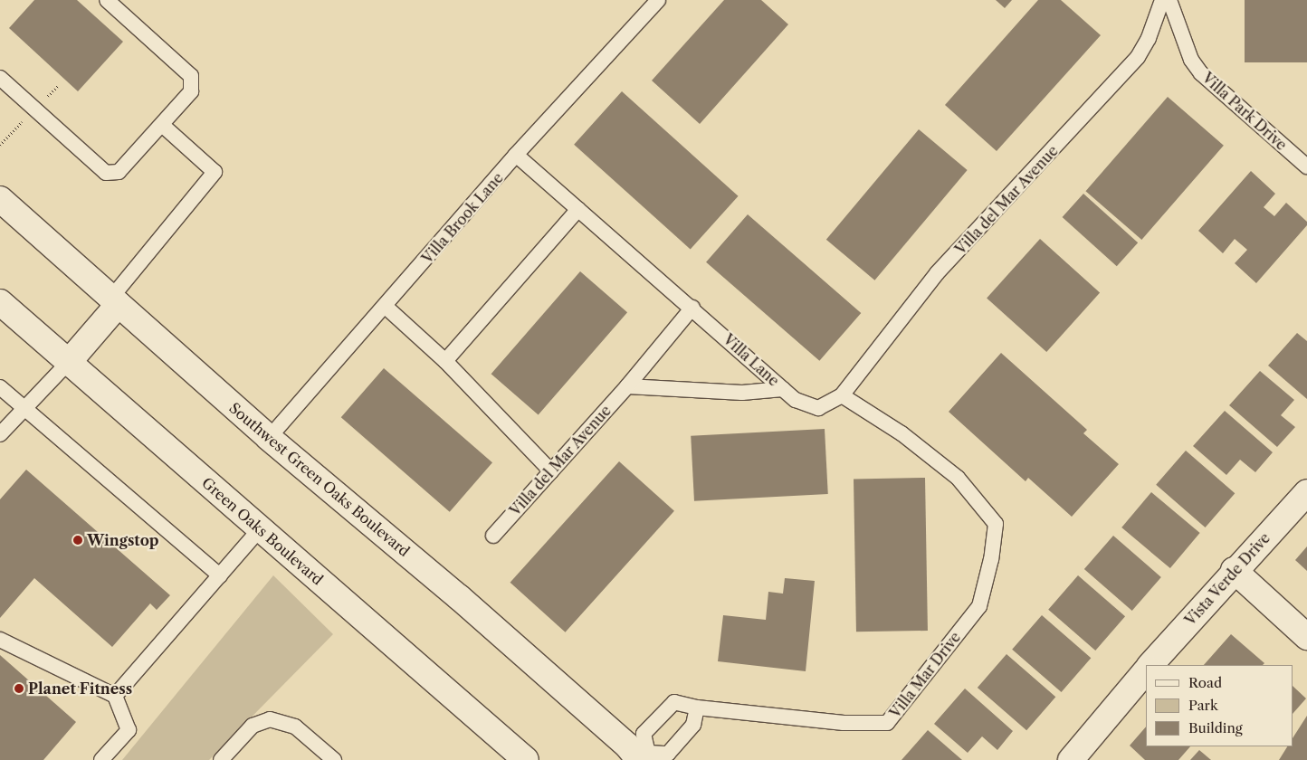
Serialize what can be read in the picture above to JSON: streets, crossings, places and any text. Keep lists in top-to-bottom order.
{
  "streets": {
    "main road": ["Southwest Green Oaks Boulevard", "Green Oaks Boulevard", "Vista Verde Drive"],
    "lane": [
      "Villa Park Drive",
      "Villa del Mar Avenue",
      "Villa Brook Lane",
      "Villa Lane",
      "Villa Mar Drive"
    ]
  },
  "crossings": [
    ["Villa del Mar Avenue", "Villa Lane"],
    ["Villa del Mar Avenue", "Villa Mar Drive"],
    ["Villa Brook Lane", "Villa Lane"],
    ["Villa Brook Lane", "Southwest Green Oaks Boulevard"],
    ["Villa Lane", "Villa Mar Drive"],
    ["Southwest Green Oaks Boulevard", "Villa Mar Drive"]
  ],
  "places": ["Wingstop", "Planet Fitness"],
  "legend": ["Road", "Park", "Building"]
}
